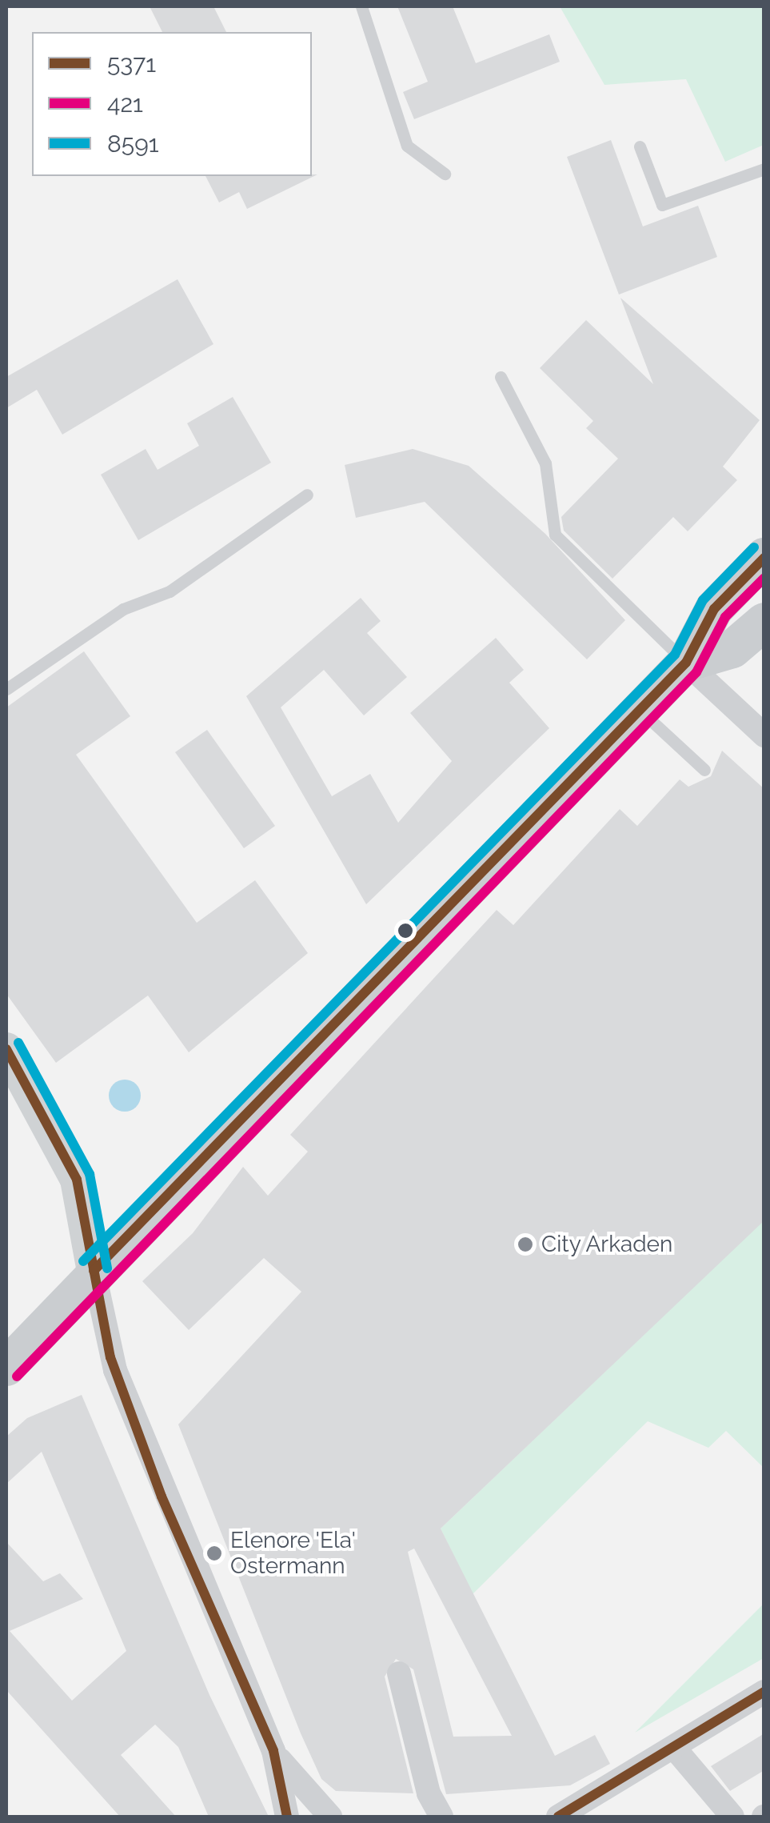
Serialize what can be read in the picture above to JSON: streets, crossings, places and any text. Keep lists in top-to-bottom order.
{
  "places": ["City Arkaden", "Elenore 'Ela' Ostermann"],
  "lines": ["transit line 8591", "transit line 5371", "transit line 421"],
  "legend": ["5371", "421", "8591"]
}
